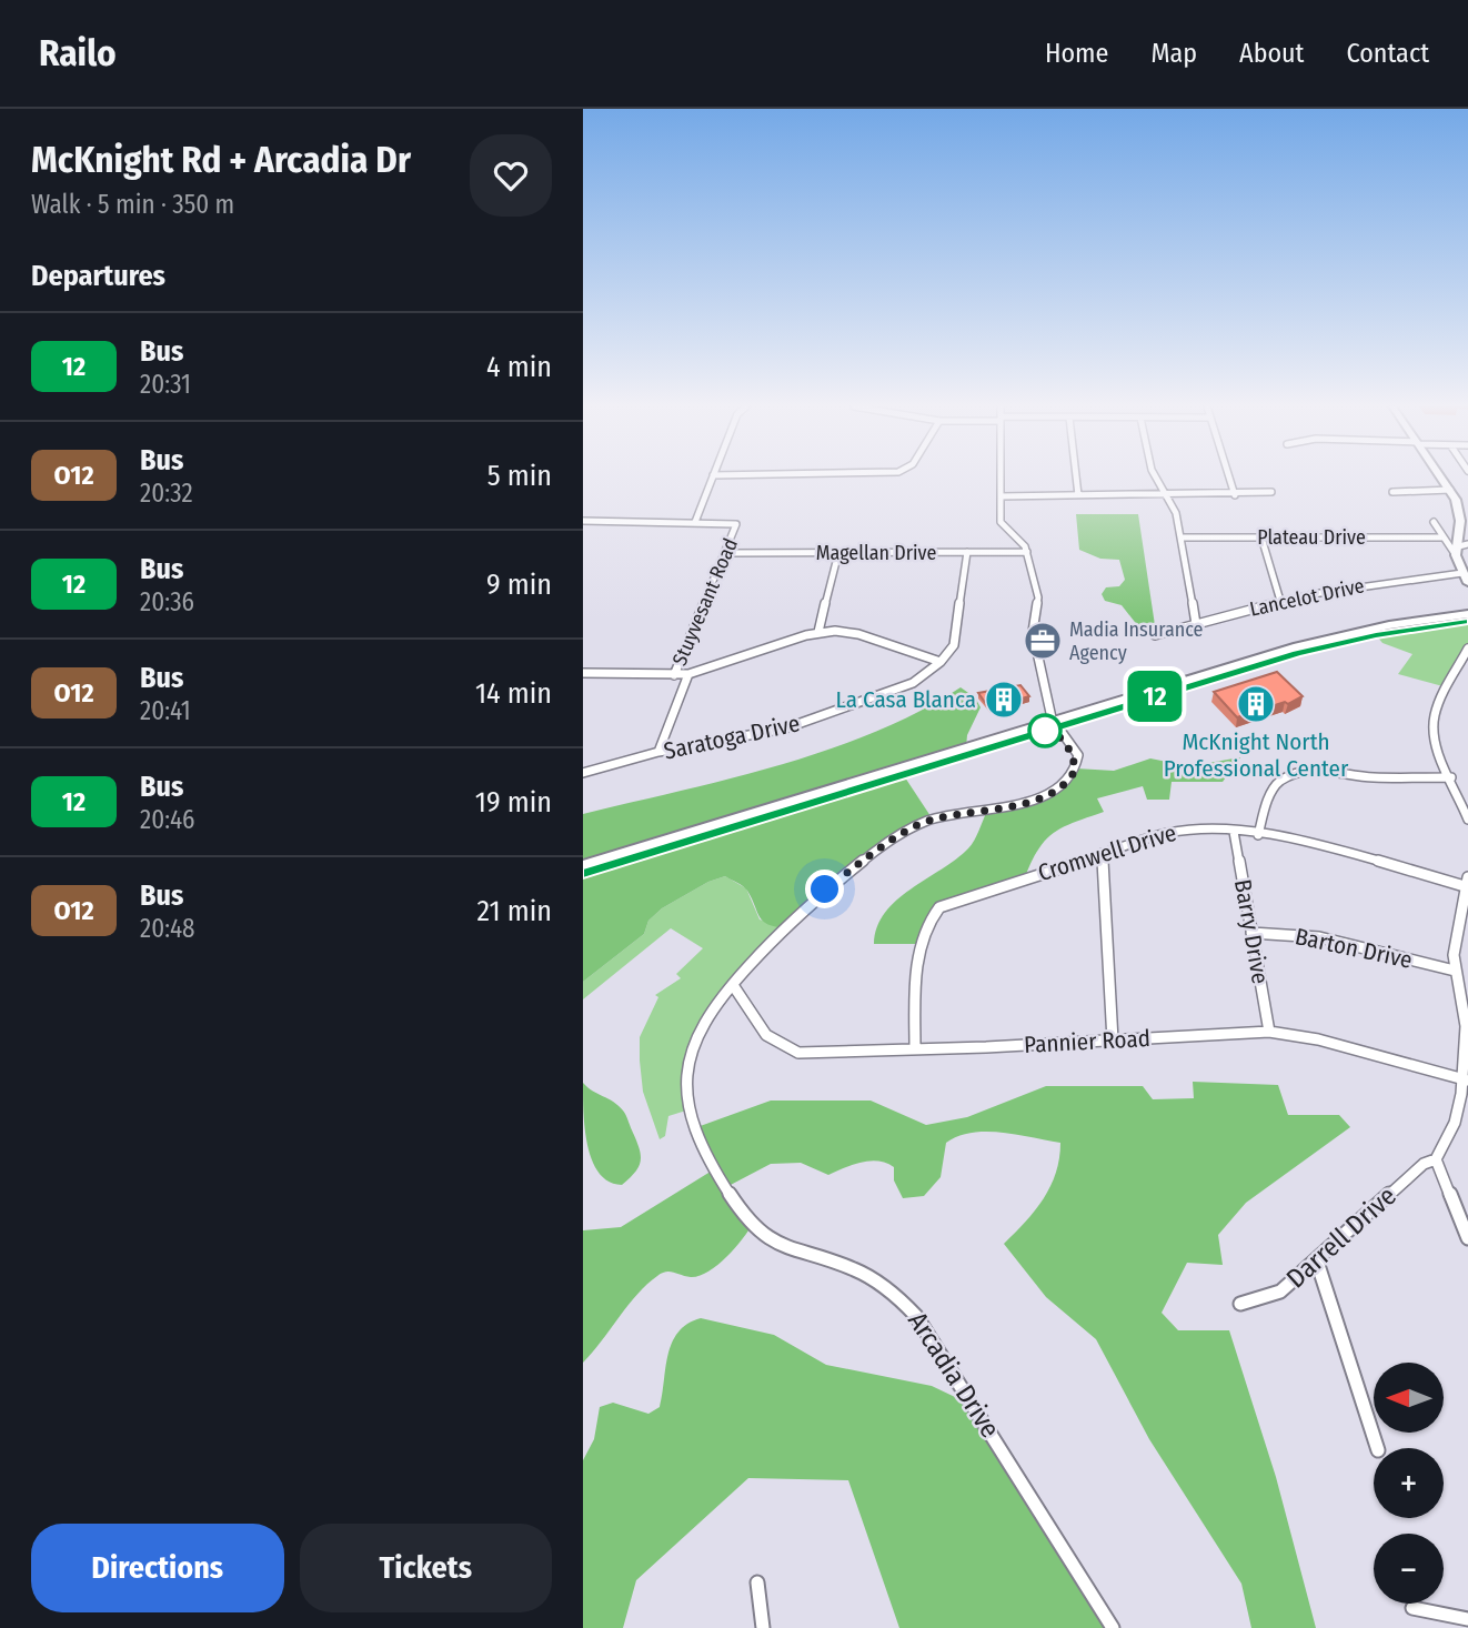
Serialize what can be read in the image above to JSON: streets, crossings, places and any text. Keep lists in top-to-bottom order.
{
  "streets": {
    "street": [
      "Plateau Drive",
      "Magellan Drive",
      "Lancelot Drive",
      "Stuyvesant Road",
      "Saratoga Drive",
      "Cromwell Drive",
      "Barry Drive",
      "Barton Drive",
      "Pannier Road",
      "Darrell Drive",
      "Arcadia Drive"
    ]
  },
  "crossings": [
    ["Magellan Drive", "Stuyvesant Road"],
    ["Magellan Drive", "Arcadia Drive"],
    ["Stuyvesant Road", "Saratoga Drive"],
    ["Cromwell Drive", "Barry Drive"],
    ["Cromwell Drive", "Pannier Road"],
    ["Barry Drive", "Barton Drive"],
    ["Barry Drive", "Pannier Road"],
    ["Pannier Road", "Arcadia Drive"]
  ],
  "places": {
    "office": ["Madia Insurance Agency"],
    "building": ["La Casa Blanca", "McKnight North Professional Center"]
  },
  "lines": ["bus line 12"],
  "north": "left",
  "page": {
    "header": "Railo",
    "nav": [
      "Home",
      "Map",
      "About",
      "Contact"
    ],
    "heading": [
      ["McKnight Rd + Arcadia Dr", "Walk · 5 min · 350 m"],
      "Departures"
    ],
    "on_map": "12",
    "list": [
      {
        "mark": "12",
        "name": "Bus",
        "note": "20:31",
        "value": "4 min"
      },
      {
        "mark": "O12",
        "name": "Bus",
        "note": "20:32",
        "value": "5 min"
      },
      {
        "mark": "12",
        "name": "Bus",
        "note": "20:36",
        "value": "9 min"
      },
      {
        "mark": "O12",
        "name": "Bus",
        "note": "20:41",
        "value": "14 min"
      },
      {
        "mark": "12",
        "name": "Bus",
        "note": "20:46",
        "value": "19 min"
      },
      {
        "mark": "O12",
        "name": "Bus",
        "note": "20:48",
        "value": "21 min"
      }
    ],
    "map_buttons": ["+", "−"],
    "buttons": ["Directions", "Tickets"]
  }
}
